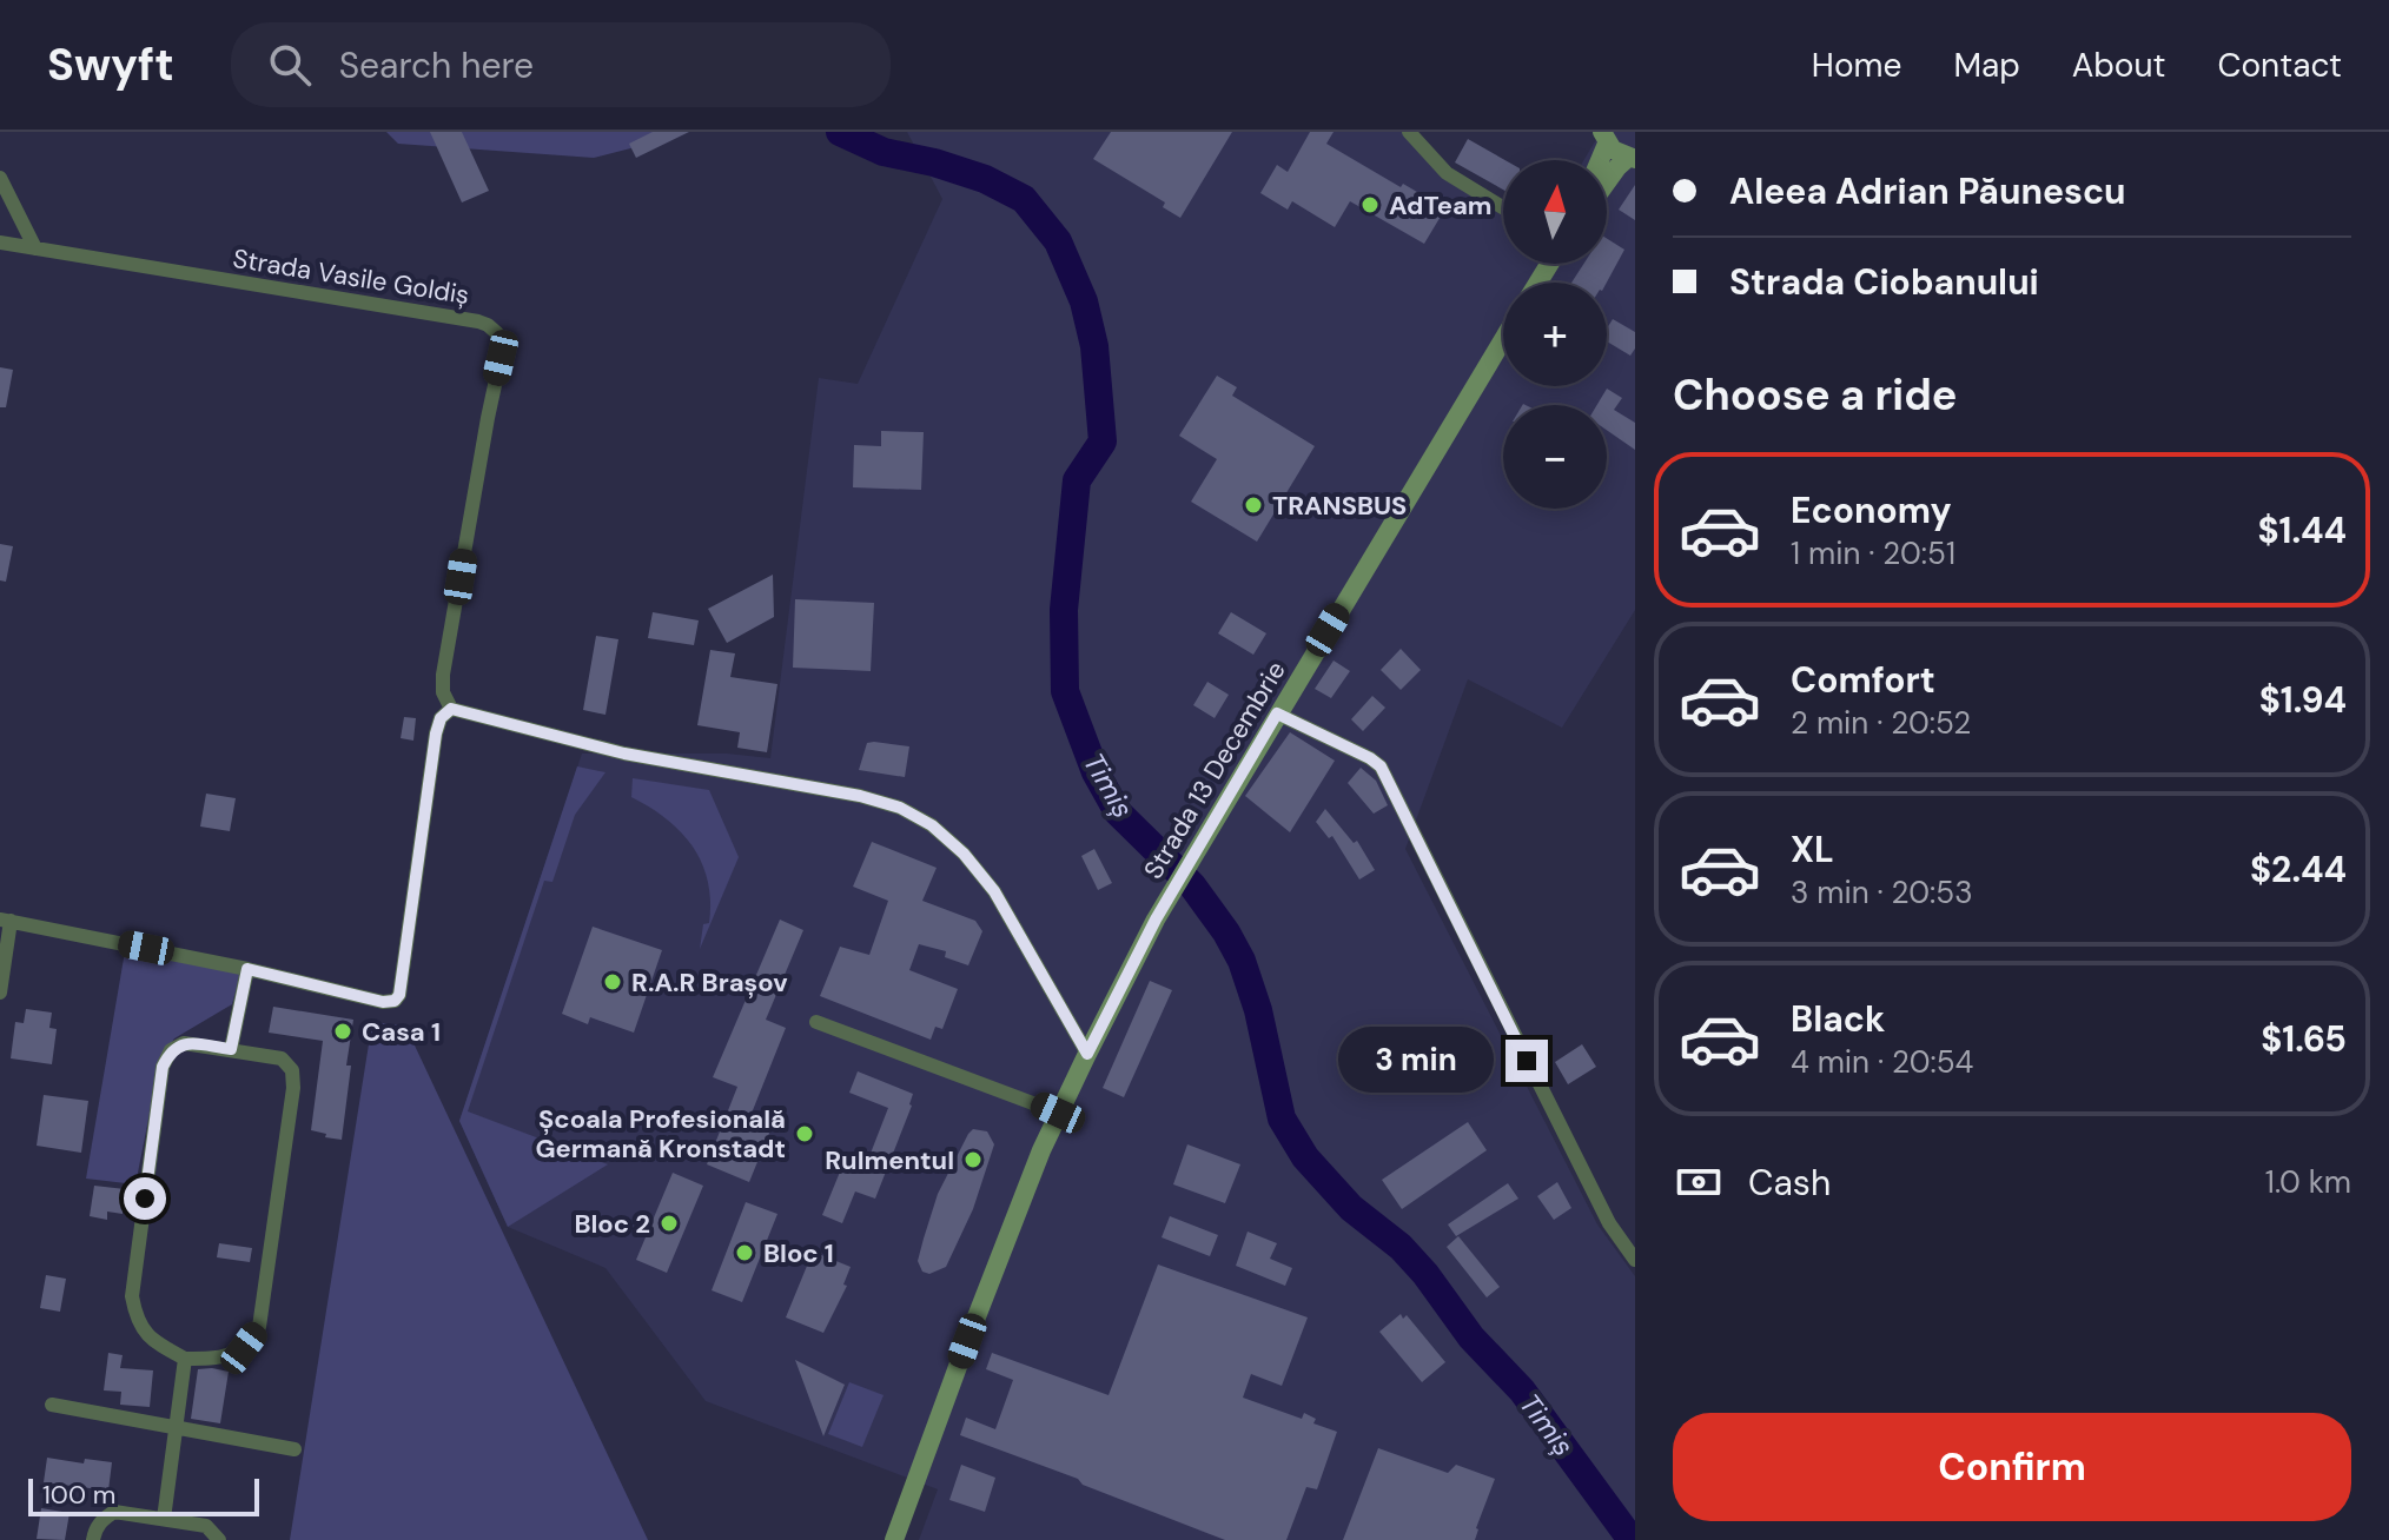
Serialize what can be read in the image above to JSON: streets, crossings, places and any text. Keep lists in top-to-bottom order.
{
  "streets": {
    "main road": ["Strada 13 Decembrie"],
    "street": ["Strada Vasile Goldiș"]
  },
  "water": ["Timiș"],
  "places": [
    "AdTeam",
    "TRANSBUS",
    "R.A.R Brașov",
    "Casa 1",
    "Școala Profesională Germană Kronstadt",
    "Rulmentul",
    "Bloc 2",
    "Bloc 1"
  ],
  "scale_bar": "100 m",
  "north": "top",
  "page": {
    "header": "Swyft",
    "search": "Search here",
    "nav": [
      "Home",
      "Map",
      "About",
      "Contact"
    ],
    "banner": ["Aleea Adrian Păunescu", "Strada Ciobanului"],
    "map_buttons": ["+", "−"],
    "heading": "Choose a ride",
    "list": [
      {
        "name": "Economy",
        "note": "1 min · 20:51",
        "value": "$1.44"
      },
      {
        "name": "Comfort",
        "note": "2 min · 20:52",
        "value": "$1.94"
      },
      {
        "name": "XL",
        "note": "3 min · 20:53",
        "value": "$2.44"
      },
      {
        "name": "Black",
        "note": "4 min · 20:54",
        "value": "$1.65"
      }
    ],
    "bubble": "3 min",
    "pay": ["Cash", "1.0 km"],
    "buttons": "Confirm",
    "scale": "100 m"
  }
}
